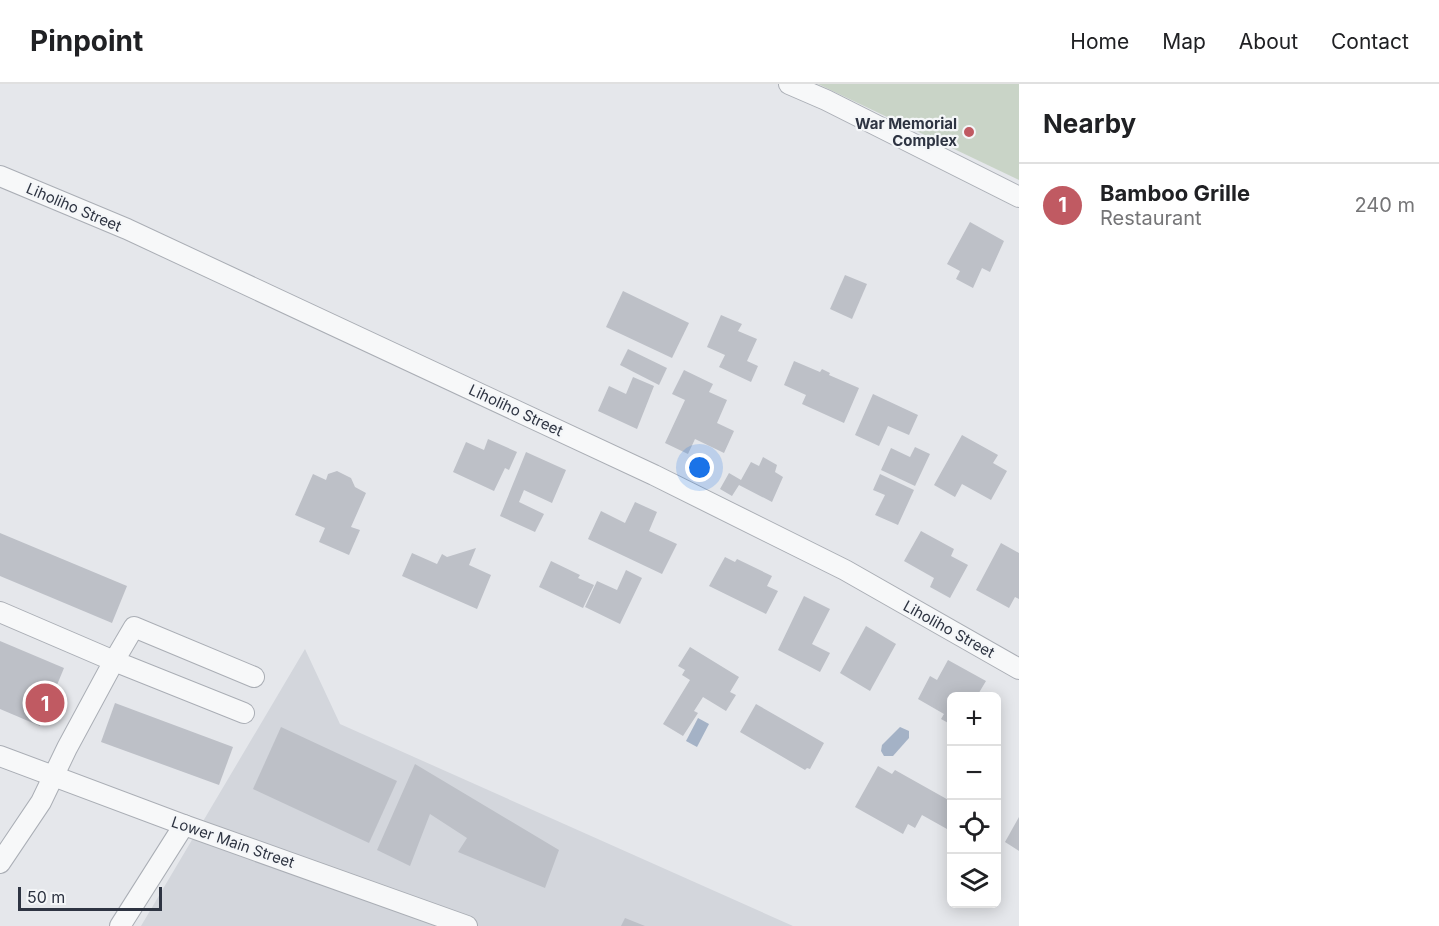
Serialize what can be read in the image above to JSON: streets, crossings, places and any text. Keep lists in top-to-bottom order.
{
  "streets": {
    "street": ["Liholiho Street", "Lower Main Street"]
  },
  "places": ["War Memorial Complex"],
  "scale_bar": "50 m",
  "page": {
    "header": "Pinpoint",
    "nav": [
      "Home",
      "Map",
      "About",
      "Contact"
    ],
    "heading": "Nearby",
    "list": [
      {
        "mark": "1",
        "name": "Bamboo Grille",
        "note": "Restaurant",
        "value": "240 m"
      }
    ],
    "pins": "1",
    "map_buttons": ["+", "−"],
    "scale": "50 m"
  }
}
